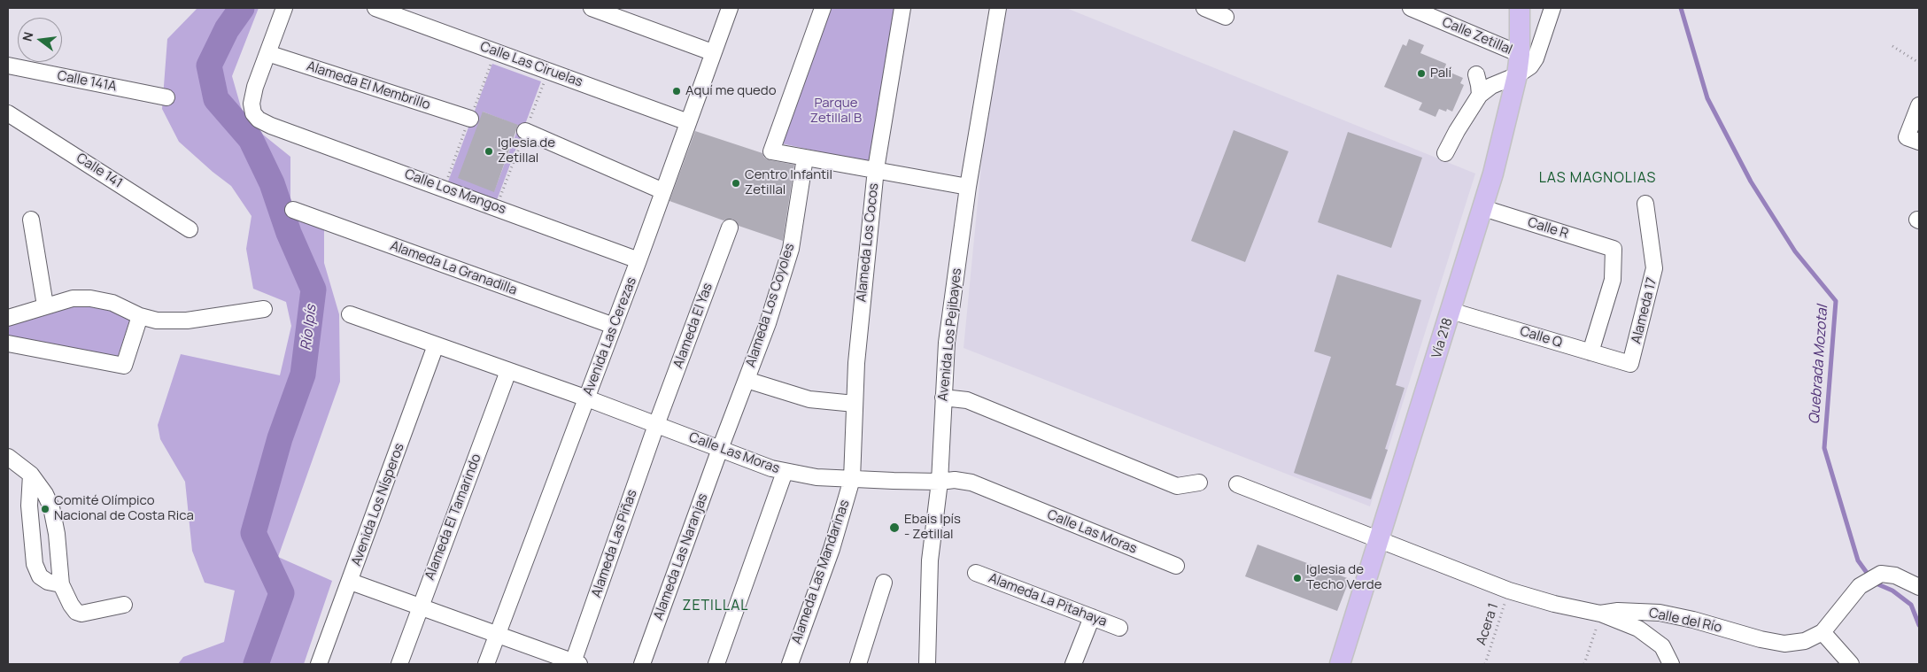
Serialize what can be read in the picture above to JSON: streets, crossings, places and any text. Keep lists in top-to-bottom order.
{
  "streets": {
    "main road": ["Vía 218"],
    "street": [
      "Calle Zetillal",
      "Calle Las Ciruelas",
      "Calle 141A",
      "Alameda El Membrillo",
      "Calle 141",
      "Calle Los Mangos",
      "Calle R",
      "Alameda Los Cocos",
      "Alameda La Granadilla",
      "Alameda Los Coyoles",
      "Alameda 17",
      "Alameda El Yas",
      "Avenida Los Pejibayes",
      "Avenida Las Cerezas",
      "Calle Q",
      "Calle Las Moras",
      "Avenida Los Nísperos",
      "Alameda El Tamarindo",
      "Alameda Las Piñas",
      "Alameda Las Naranjas",
      "Alameda Las Mandarinas",
      "Alameda La Pitahaya",
      "Calle del Río"
    ],
    "path": ["Acera 1"]
  },
  "crossings": [
    ["Calle Zetillal", "Vía 218"],
    ["Calle Las Ciruelas", "Avenida Las Cerezas"],
    ["Alameda El Membrillo", "Calle Los Mangos"],
    ["Calle Los Mangos", "Avenida Las Cerezas"],
    ["Calle R", "Calle Q"],
    ["Calle R", "Vía 218"],
    ["Alameda Los Cocos", "Calle Las Moras"],
    ["Alameda Los Cocos", "Alameda Las Mandarinas"],
    ["Alameda La Granadilla", "Avenida Las Cerezas"],
    ["Alameda Los Coyoles", "Calle Las Moras"],
    ["Alameda Los Coyoles", "Alameda Las Naranjas"],
    ["Alameda 17", "Calle Q"],
    ["Alameda El Yas", "Calle Las Moras"],
    ["Alameda El Yas", "Alameda Las Piñas"],
    ["Avenida Los Pejibayes", "Calle Las Moras"],
    ["Avenida Las Cerezas", "Calle Las Moras"],
    ["Calle Q", "Vía 218"],
    ["Vía 218", "Calle del Río"],
    ["Calle Las Moras", "Avenida Los Nísperos"],
    ["Calle Las Moras", "Alameda El Tamarindo"],
    ["Calle Las Moras", "Alameda Las Piñas"],
    ["Calle Las Moras", "Alameda Las Naranjas"],
    ["Calle Las Moras", "Alameda Las Mandarinas"],
    ["Calle del Río", "Acera 1"]
  ],
  "districts": ["LAS MAGNOLIAS", "ZETILLAL"],
  "water": ["Río Ipís", "Quebrada Mozotal"],
  "parks": ["Parque Zetillal B"],
  "places": [
    "Palí",
    "Aquí me quedo",
    "Iglesia de Zetillal",
    "Centro Infantil Zetillal",
    "Comité Olímpico Nacional de Costa Rica",
    "Ebais Ipís - Zetillal",
    "Iglesia de Techo Verde"
  ],
  "north": "left"
}
